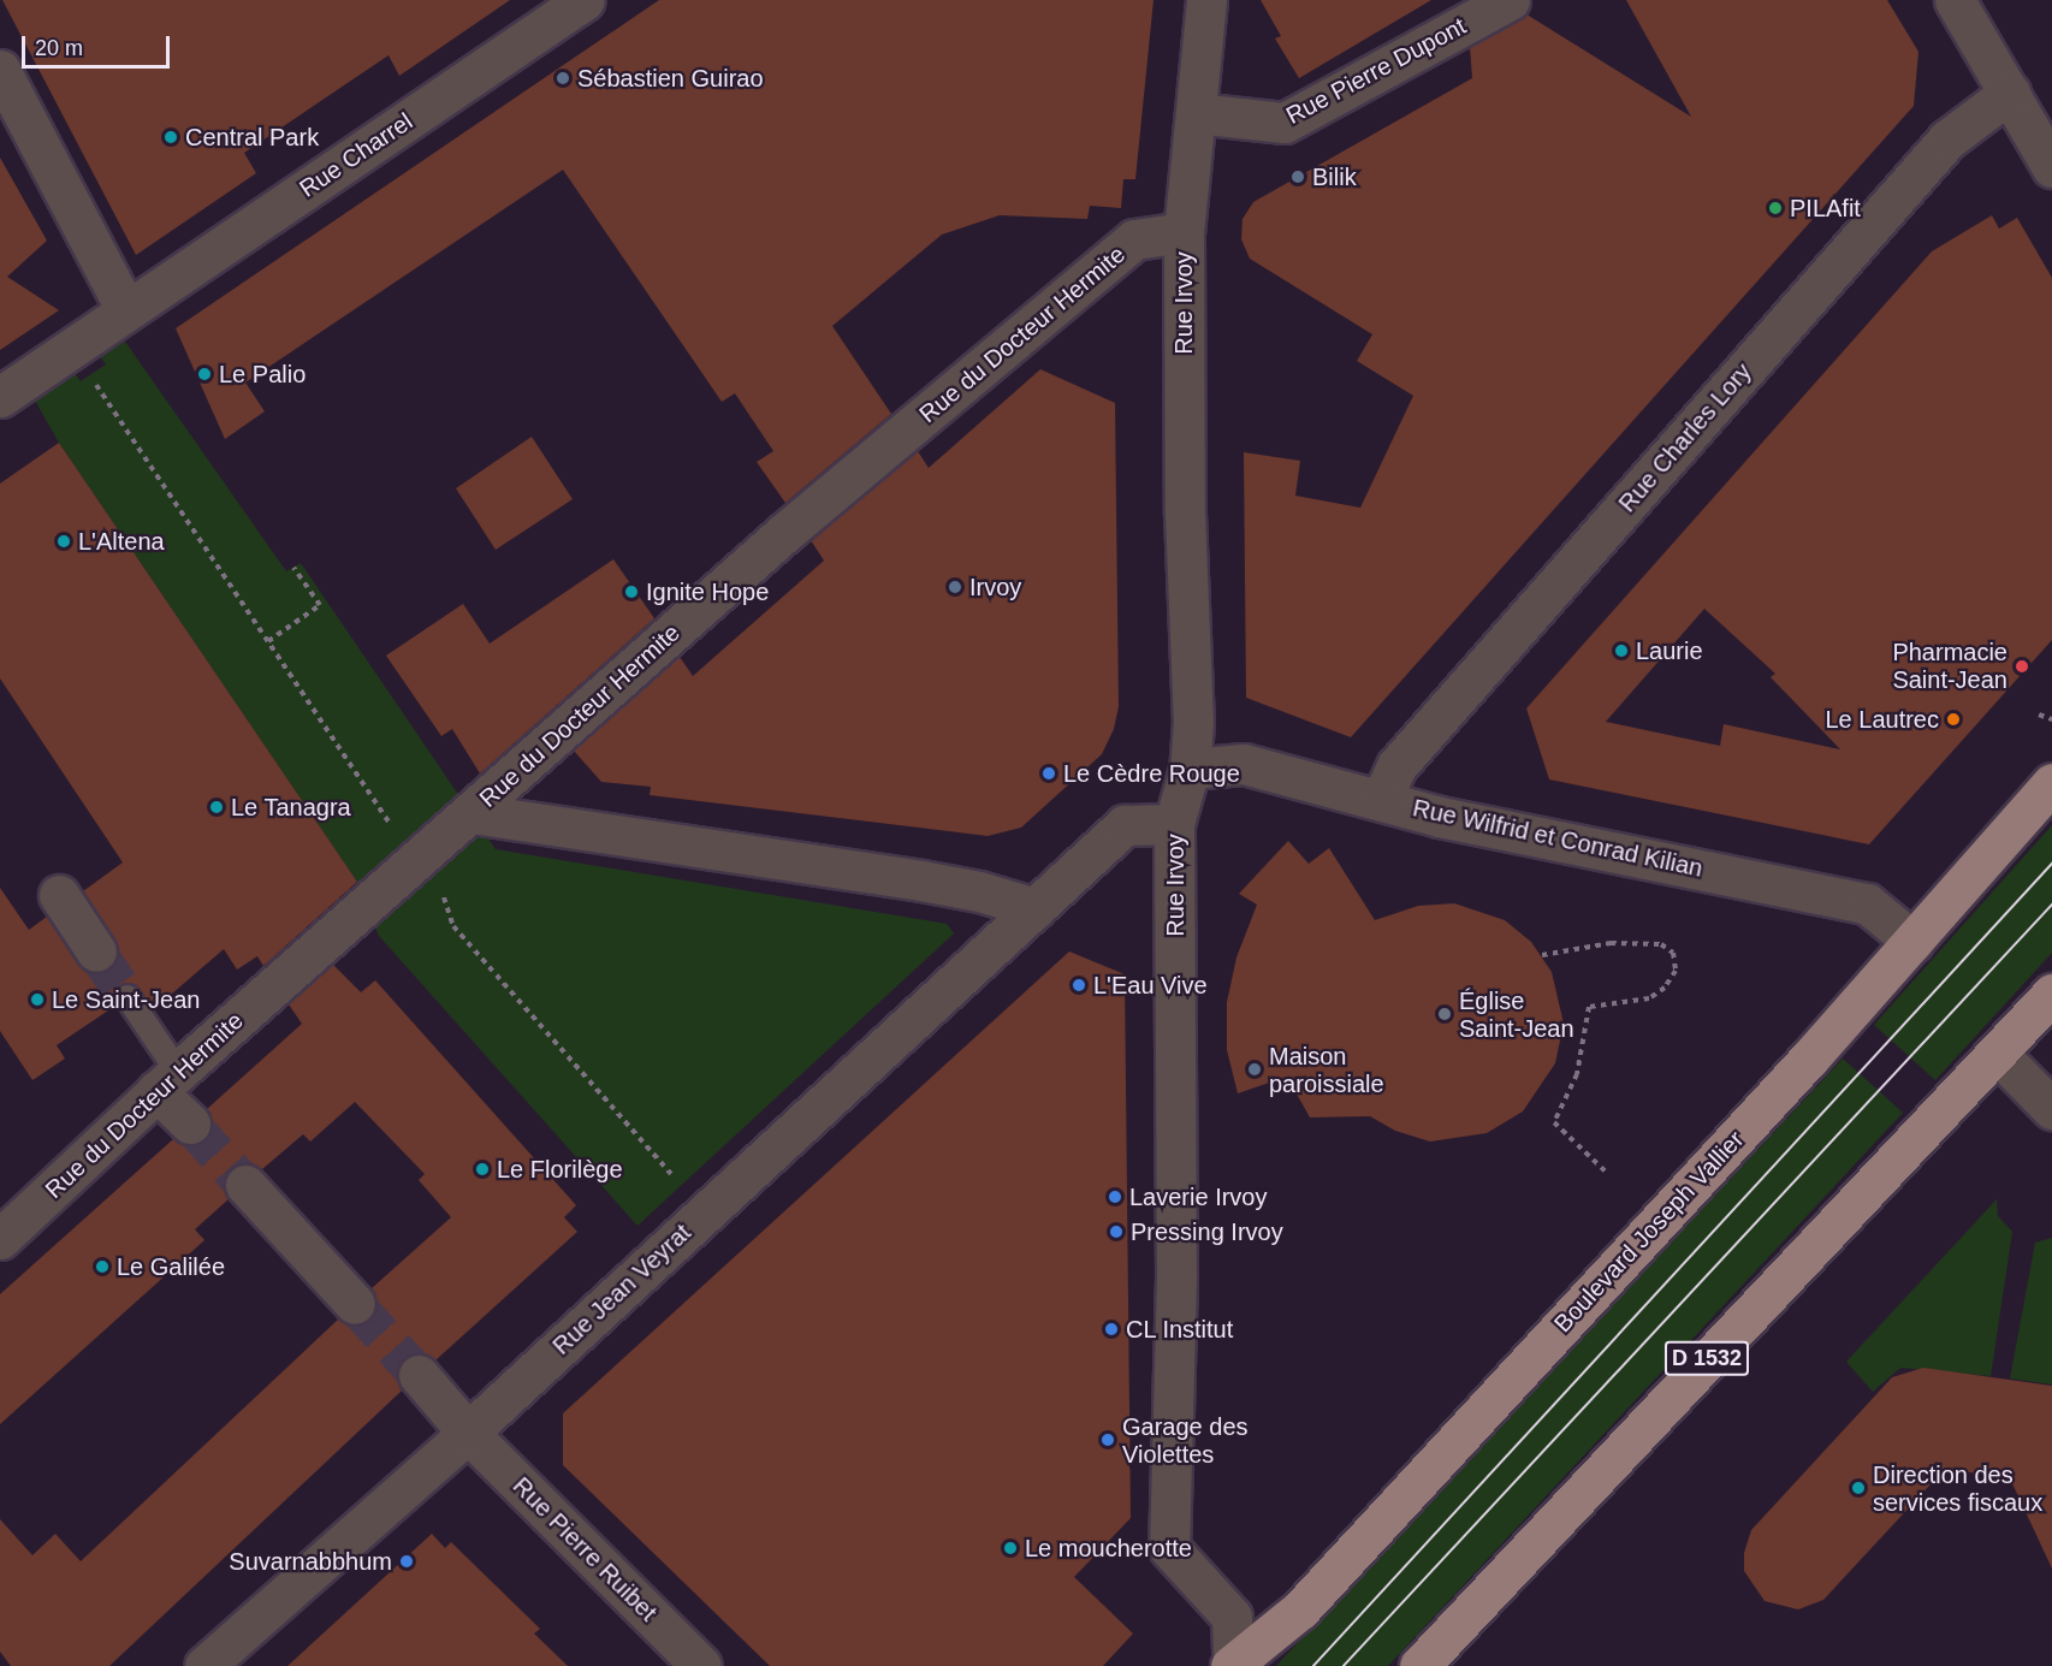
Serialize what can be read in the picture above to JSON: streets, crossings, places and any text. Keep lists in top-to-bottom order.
{
  "streets": {
    "main road": ["Boulevard Joseph Vallier", "D 1532"],
    "street": [
      "Rue Pierre Dupont",
      "Rue Charrel",
      "Rue Irvoy",
      "Rue du Docteur Hermite",
      "Rue Charles Lory",
      "Rue Wilfrid et Conrad Kilian",
      "Rue Jean Veyrat",
      "Rue Pierre Ruibet"
    ]
  },
  "crossings": [
    ["Rue Pierre Dupont", "Rue Irvoy"],
    ["Rue Irvoy", "Rue du Docteur Hermite"],
    ["Rue Irvoy", "Rue Wilfrid et Conrad Kilian"],
    ["Rue Irvoy", "Boulevard Joseph Vallier"],
    ["Rue Irvoy", "Rue Jean Veyrat"],
    ["Rue Charles Lory", "Rue Wilfrid et Conrad Kilian"],
    ["Rue Wilfrid et Conrad Kilian", "Boulevard Joseph Vallier"],
    ["Rue Jean Veyrat", "Rue Pierre Ruibet"]
  ],
  "places": [
    "Sébastien Guirao",
    "Central Park",
    "Bilik",
    "PILAfit",
    "Le Palio",
    "L'Altena",
    "Irvoy",
    "Ignite Hope",
    "Laurie",
    "Pharmacie Saint-Jean",
    "Le Lautrec",
    "Le Cèdre Rouge",
    "Le Tanagra",
    "L'Eau Vive",
    "Le Saint-Jean",
    "Église Saint-Jean",
    "Maison paroissiale",
    "Le Florilège",
    "Laverie Irvoy",
    "Pressing Irvoy",
    "Le Galilée",
    "CL Institut",
    "Garage des Violettes",
    "Direction des services fiscaux",
    "Le moucherotte",
    "Suvarnabbhum"
  ],
  "scale_bar": "20 m"
}
